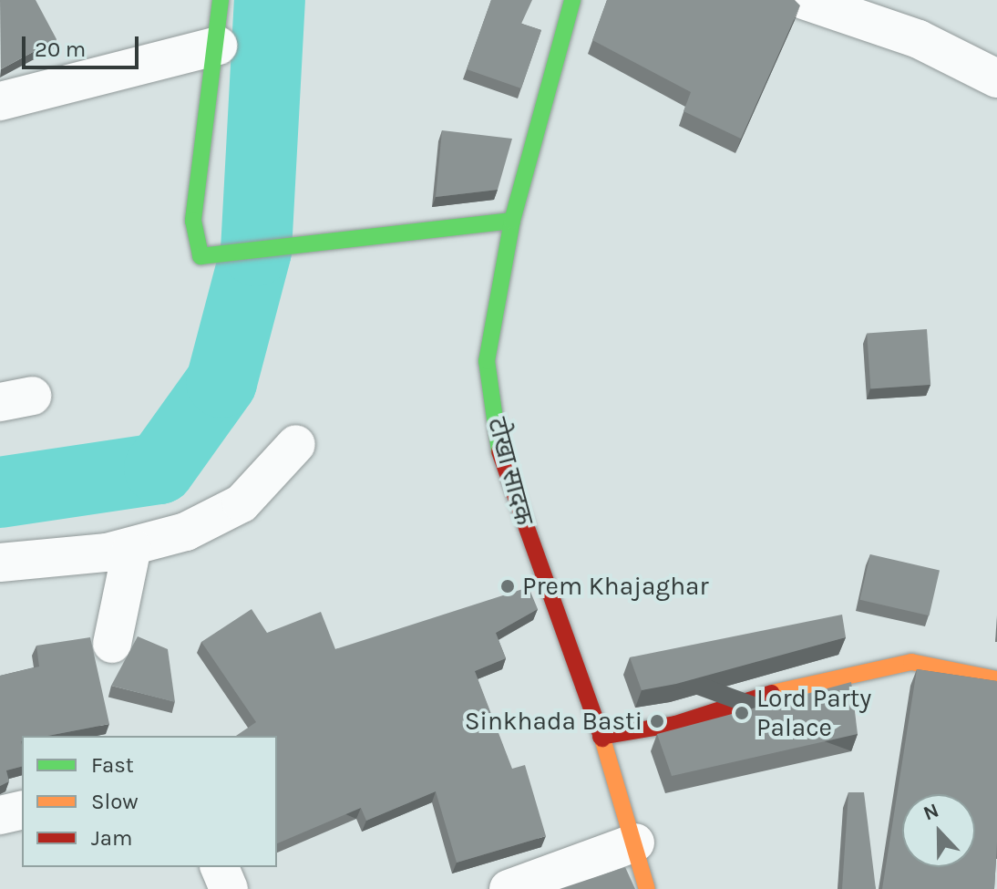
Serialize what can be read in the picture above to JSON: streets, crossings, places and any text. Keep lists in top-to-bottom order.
{
  "streets": {
    "street": ["टोखा सादक"]
  },
  "places": ["Prem Khajaghar", "Lord Party Palace", "Sinkhada Basti"],
  "legend": ["Fast", "Slow", "Jam"],
  "scale_bar": "20 m",
  "north": "top"
}
